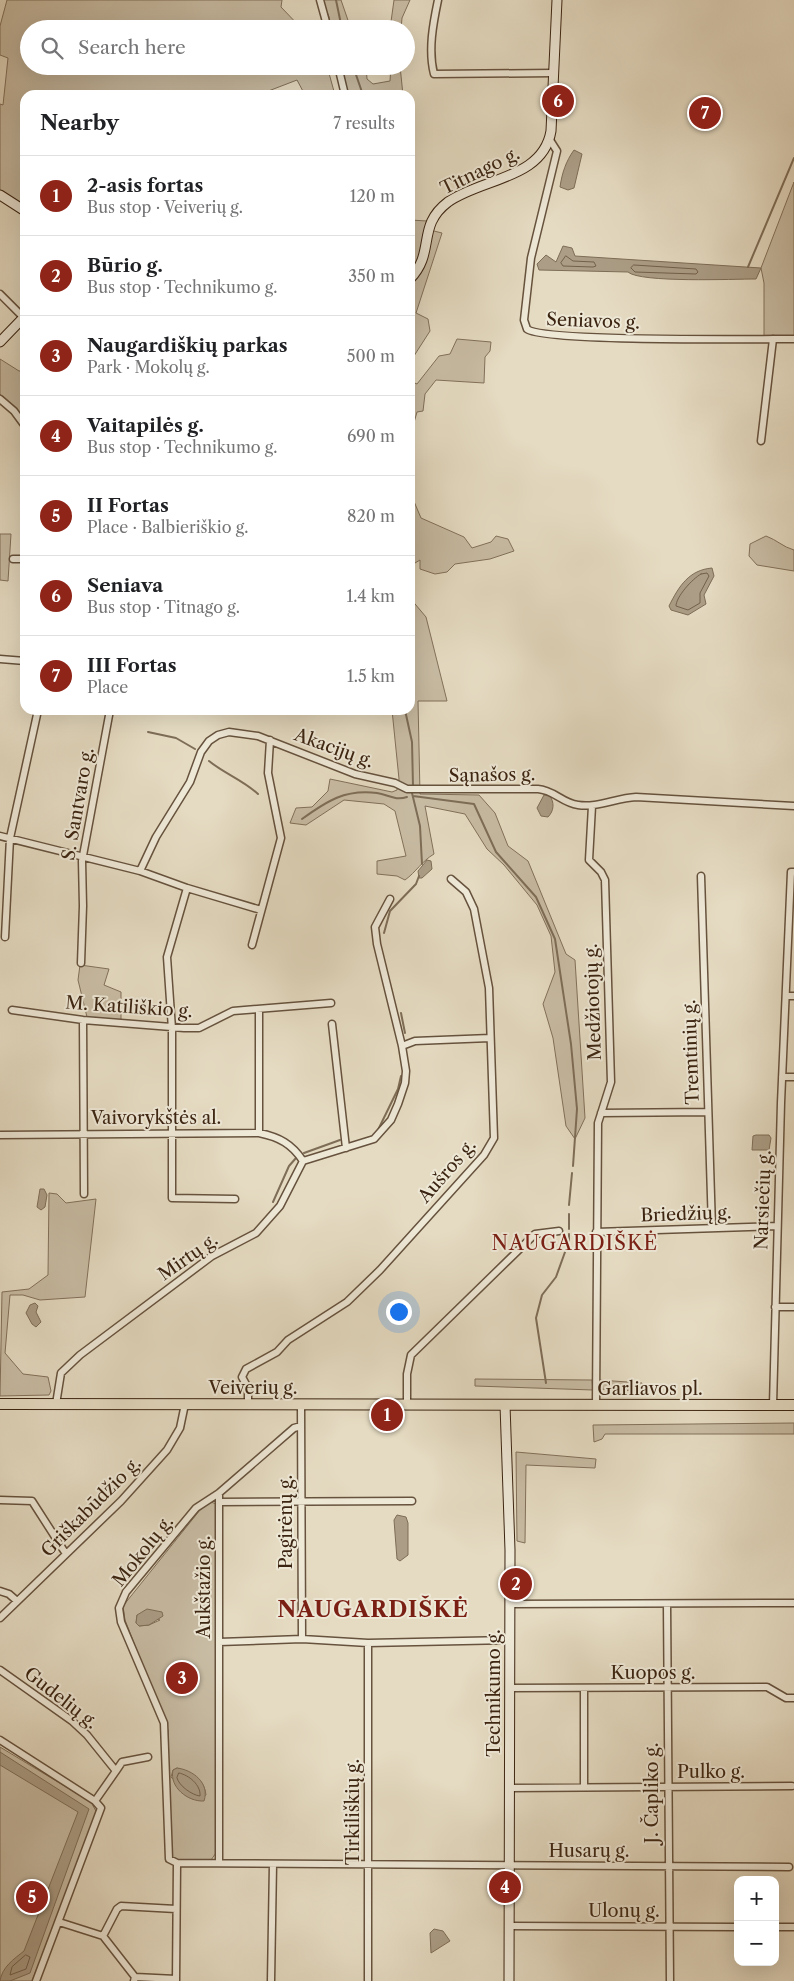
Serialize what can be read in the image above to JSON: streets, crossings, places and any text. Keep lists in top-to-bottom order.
{
  "streets": {
    "main road": ["Veiverių g.", "Garliavos pl."],
    "street": [
      "Titnago g.",
      "Seniavos g.",
      "Akacijų g.",
      "Sąnašos g.",
      "S. Santvaro g.",
      "Medžiotojų g.",
      "M. Katiliškio g.",
      "Tremtinių g.",
      "Vaivorykštės al.",
      "Aušros g.",
      "Narsiečių g.",
      "Briedžių g.",
      "Mirtų g.",
      "Griškabūdžio g.",
      "Pagirėnų g.",
      "Mokolų g.",
      "Aukštažio g.",
      "Kuopos g.",
      "Technikumo g.",
      "Gudelių g.",
      "Pulko g.",
      "J. Čapliko g.",
      "Tirkiliškių g.",
      "Husarų g.",
      "Ulonų g."
    ]
  },
  "crossings": [
    ["Titnago g.", "Seniavos g."],
    ["Akacijų g.", "Sąnašos g."],
    ["Sąnašos g.", "Medžiotojų g."],
    ["Medžiotojų g.", "Briedžių g."],
    ["Medžiotojų g.", "Garliavos pl."],
    ["Tremtinių g.", "Briedžių g."],
    ["Vaivorykštės al.", "Mirtų g."],
    ["Aušros g.", "Veiverių g."],
    ["Narsiečių g.", "Briedžių g."],
    ["Narsiečių g.", "Garliavos pl."],
    ["Mirtų g.", "Veiverių g."],
    ["Veiverių g.", "Garliavos pl."],
    ["Veiverių g.", "Griškabūdžio g."],
    ["Veiverių g.", "Pagirėnų g."],
    ["Veiverių g.", "Technikumo g."],
    ["Garliavos pl.", "Technikumo g."],
    ["Pagirėnų g.", "Mokolų g."],
    ["Mokolų g.", "Aukštažio g."],
    ["Mokolų g.", "Husarų g."],
    ["Aukštažio g.", "Husarų g."],
    ["Kuopos g.", "Technikumo g."],
    ["Kuopos g.", "J. Čapliko g."],
    ["Technikumo g.", "Pulko g."],
    ["Technikumo g.", "Husarų g."],
    ["Technikumo g.", "Ulonų g."],
    ["Pulko g.", "J. Čapliko g."],
    ["J. Čapliko g.", "Husarų g."],
    ["J. Čapliko g.", "Ulonų g."],
    ["Tirkiliškių g.", "Husarų g."]
  ],
  "districts": ["NAUGARDIŠKĖ", "NAUGARDIŠKĖ"],
  "page": {
    "search": "Search here",
    "pins": [
      "6",
      "7",
      "1",
      "2",
      "3",
      "4",
      "5"
    ],
    "heading": ["Nearby", "7 results"],
    "list": [
      {
        "mark": "1",
        "name": "2-asis fortas",
        "note": "Bus stop · Veiverių g.",
        "value": "120 m"
      },
      {
        "mark": "2",
        "name": "Būrio g.",
        "note": "Bus stop · Technikumo g.",
        "value": "350 m"
      },
      {
        "mark": "3",
        "name": "Naugardiškių parkas",
        "note": "Park · Mokolų g.",
        "value": "500 m"
      },
      {
        "mark": "4",
        "name": "Vaitapilės g.",
        "note": "Bus stop · Technikumo g.",
        "value": "690 m"
      },
      {
        "mark": "5",
        "name": "II Fortas",
        "note": "Place · Balbieriškio g.",
        "value": "820 m"
      },
      {
        "mark": "6",
        "name": "Seniava",
        "note": "Bus stop · Titnago g.",
        "value": "1.4 km"
      },
      {
        "mark": "7",
        "name": "III Fortas",
        "note": "Place",
        "value": "1.5 km"
      }
    ],
    "map_buttons": ["+", "−"]
  }
}
